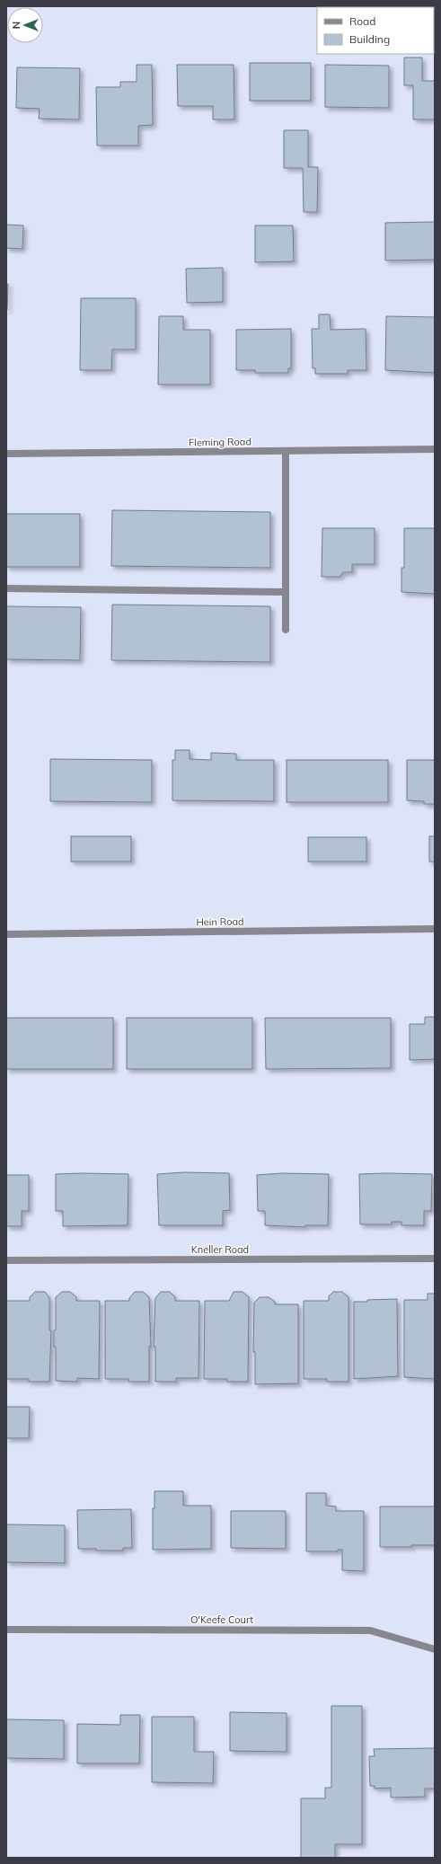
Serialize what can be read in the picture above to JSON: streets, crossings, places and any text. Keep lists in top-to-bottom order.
{
  "streets": {
    "street": [
      "Fleming Road",
      "Hein Road",
      "Kneller Road",
      "O'Keefe Court"
    ]
  },
  "legend": ["Road", "Building"],
  "north": "left"
}
